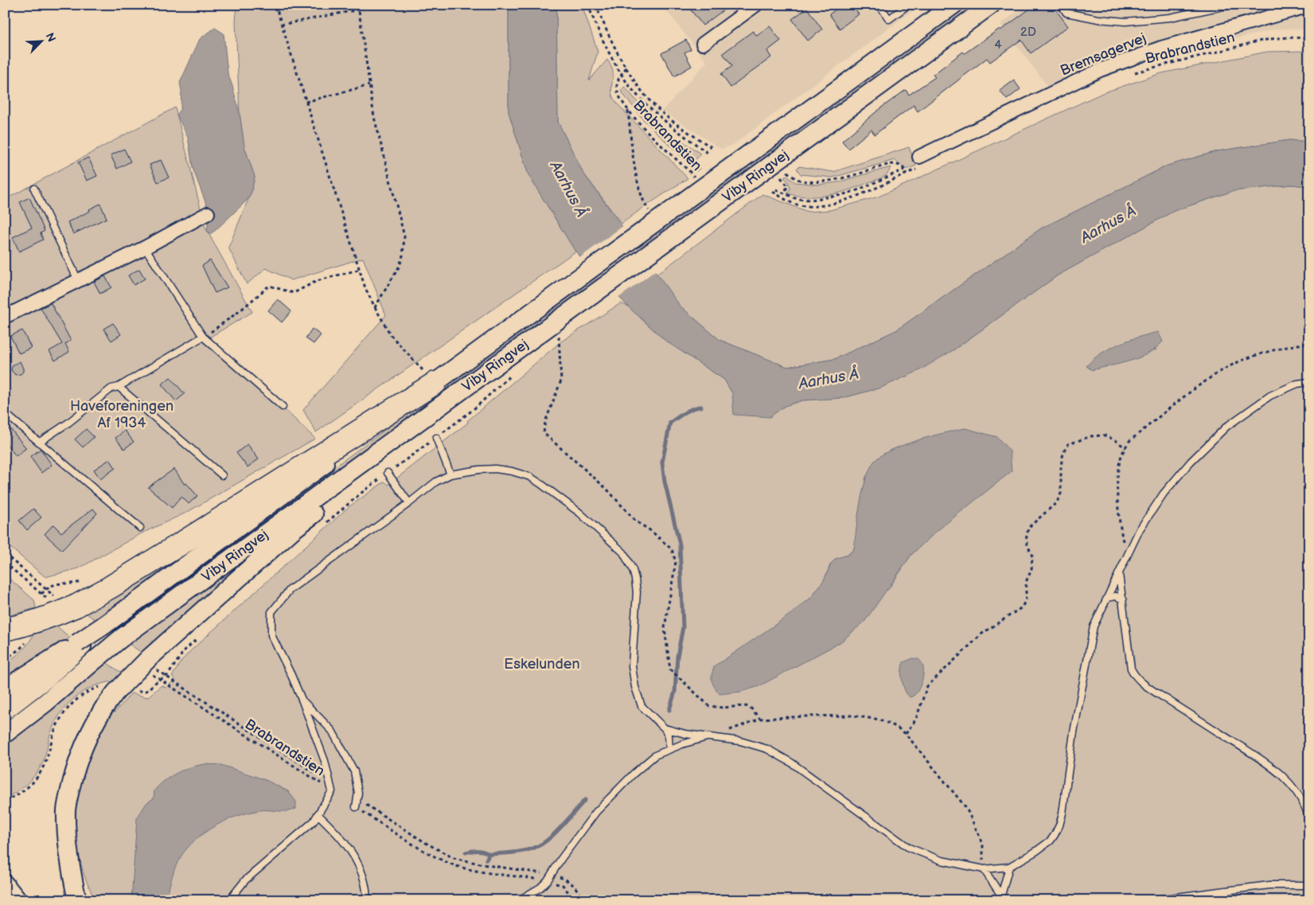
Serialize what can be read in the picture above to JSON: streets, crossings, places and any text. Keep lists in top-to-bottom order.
{
  "streets": {
    "main road": ["Viby Ringvej"],
    "street": ["Bremsagervej"],
    "path": ["Brabrandstien"]
  },
  "crossings": [
    ["Brabrandstien", "Viby Ringvej"]
  ],
  "water": ["Aarhus Å"],
  "parks": ["Haveforeningen Af 1934", "Eskelunden"],
  "house_numbers": ["2D", "4"],
  "north": "top right"
}
